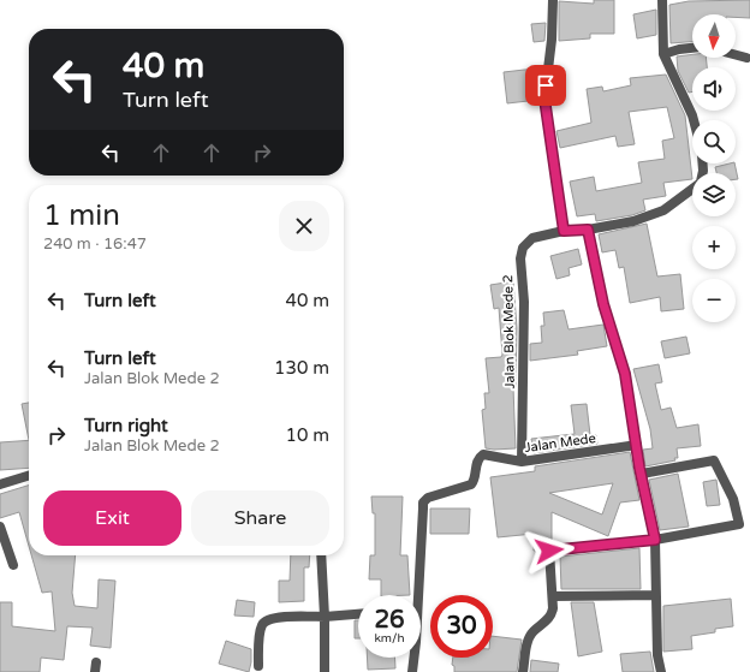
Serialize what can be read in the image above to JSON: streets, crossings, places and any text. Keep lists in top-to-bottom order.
{
  "streets": {
    "street": ["Jalan Blok Mede 2", "Jalan Mede"]
  },
  "crossings": [
    ["Jalan Blok Mede 2", "Jalan Mede"]
  ],
  "north": "bottom",
  "page": {
    "map_buttons": ["+", "−"],
    "turn": ["40 m", "Turn left"],
    "heading": ["1 min", "240 m · 16:47"],
    "list": [
      {
        "name": "Turn left",
        "value": "40 m"
      },
      {
        "name": "Turn left",
        "note": "Jalan Blok Mede 2",
        "value": "130 m"
      },
      {
        "name": "Turn right",
        "note": "Jalan Blok Mede 2",
        "value": "10 m"
      }
    ],
    "buttons": ["Exit", "Share"],
    "speed": "26 km/h",
    "limit": "30"
  }
}
